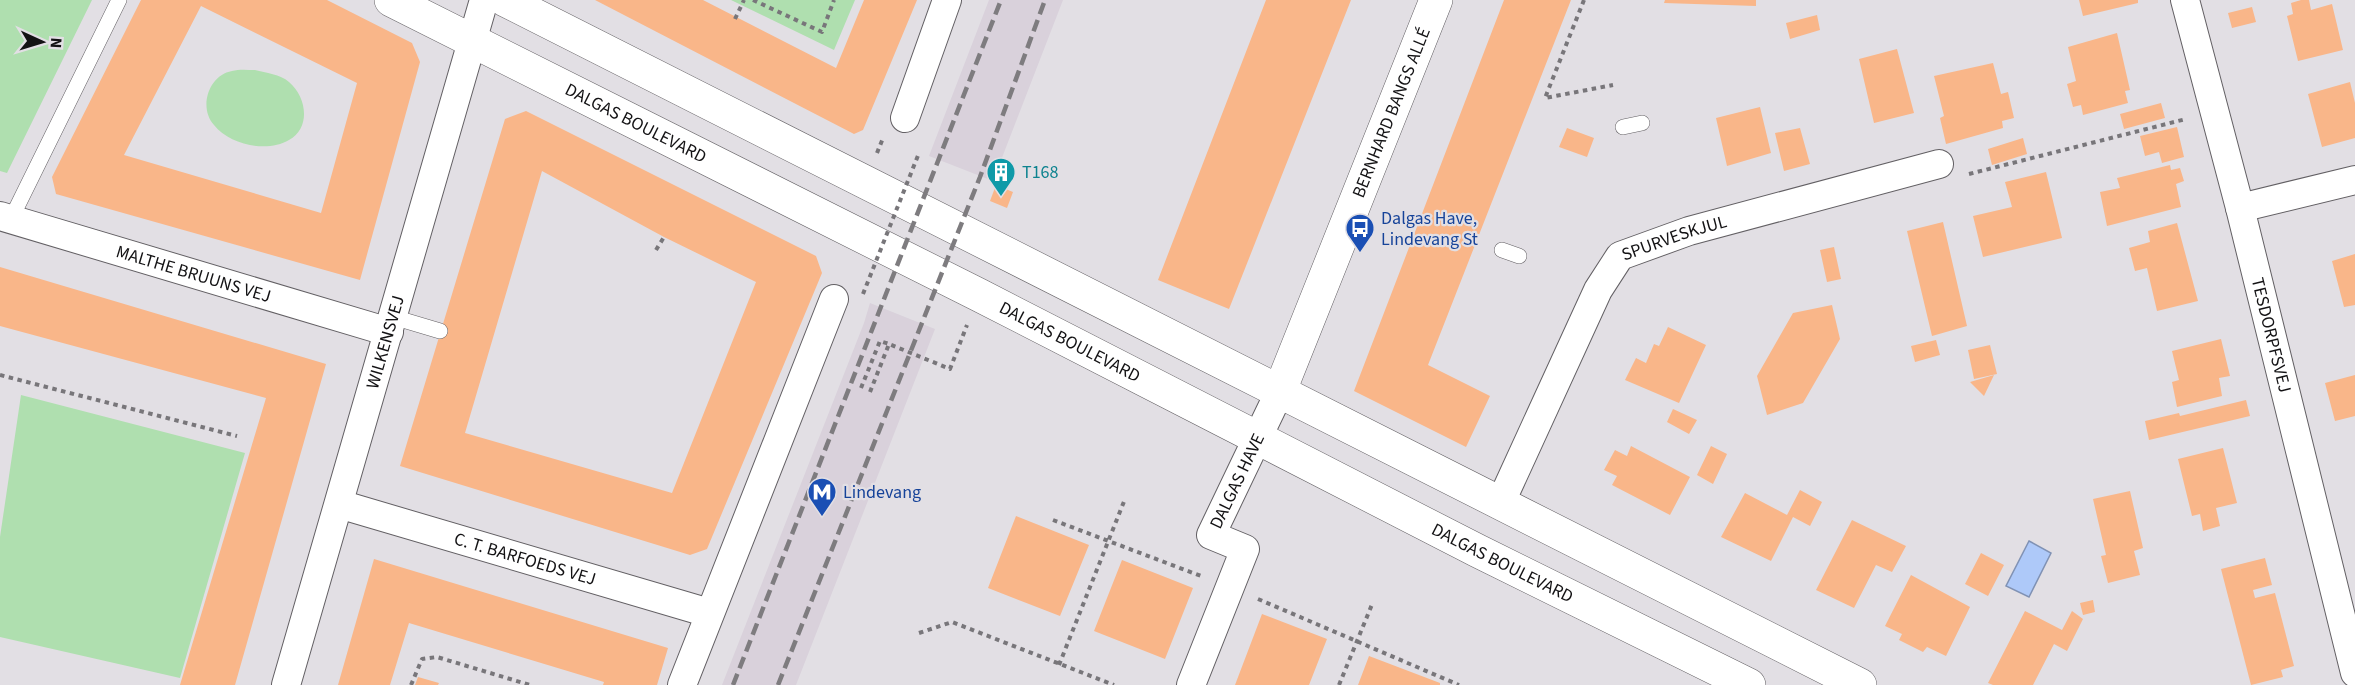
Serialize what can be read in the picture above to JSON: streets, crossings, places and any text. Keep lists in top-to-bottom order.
{
  "streets": {
    "street": [
      "BERNHARD BANGS ALLÉ",
      "DALGAS BOULEVARD",
      "SPURVESKJUL",
      "MALTHE BRUUNS VEJ",
      "TESDORPFSVEJ",
      "WILKENSVEJ",
      "DALGAS HAVE",
      "C. T. BARFOEDS VEJ"
    ]
  },
  "crossings": [
    ["BERNHARD BANGS ALLÉ", "DALGAS HAVE"],
    ["DALGAS BOULEVARD", "SPURVESKJUL"],
    ["DALGAS BOULEVARD", "WILKENSVEJ"],
    ["DALGAS BOULEVARD", "DALGAS HAVE"],
    ["MALTHE BRUUNS VEJ", "WILKENSVEJ"],
    ["WILKENSVEJ", "C. T. BARFOEDS VEJ"]
  ],
  "places": {
    "building": ["T168"],
    "bus stop": ["Dalgas Have, Lindevang St"],
    "metro station": ["Lindevang"]
  },
  "north": "right"
}
